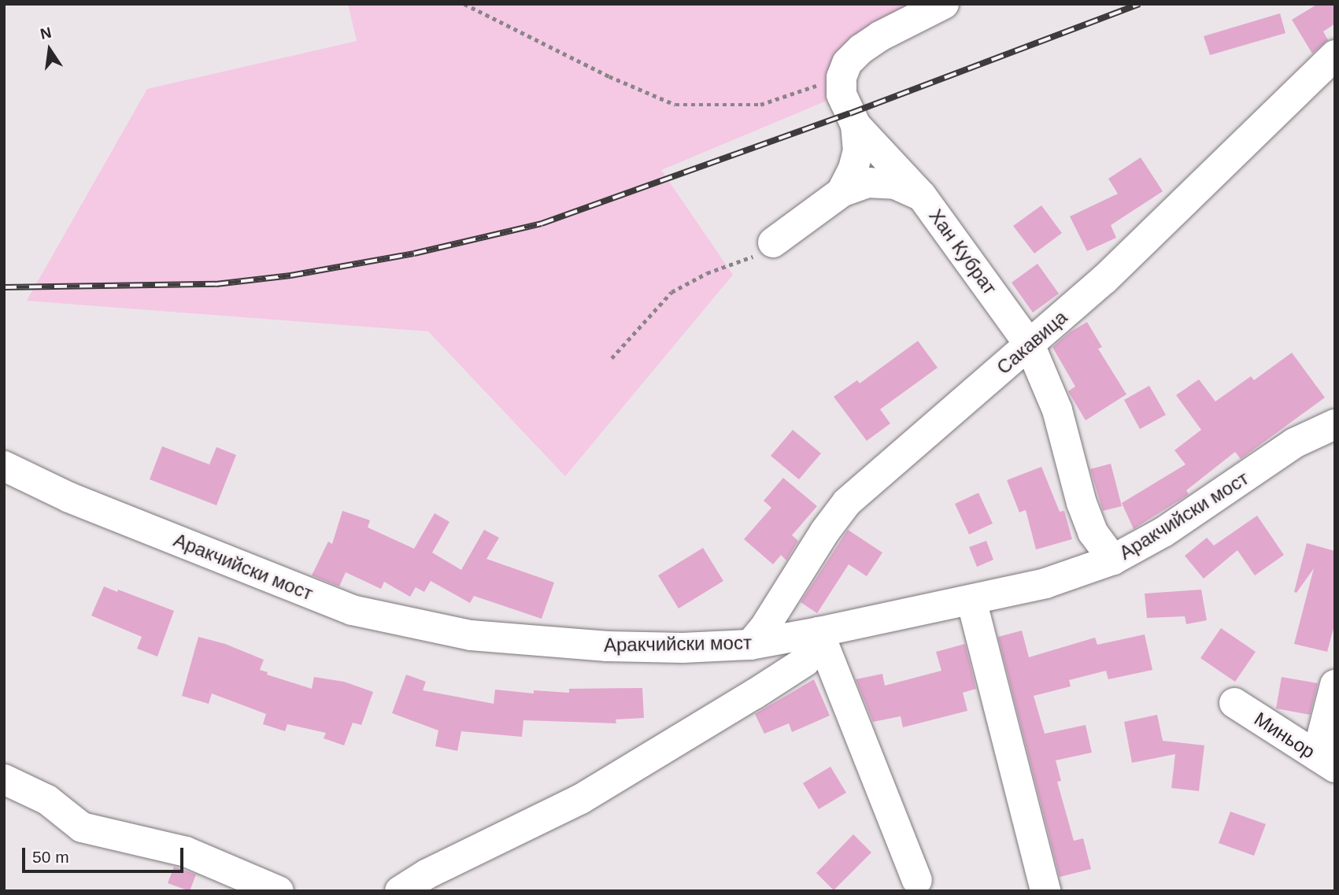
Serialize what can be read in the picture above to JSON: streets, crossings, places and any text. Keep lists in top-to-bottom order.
{
  "streets": {
    "street": [
      "Хан Кубрат",
      "Сакавица",
      "Аракчийски мост",
      "Миньор"
    ]
  },
  "crossings": [
    ["Хан Кубрат", "Сакавица"],
    ["Хан Кубрат", "Аракчийски мост"],
    ["Сакавица", "Аракчийски мост"]
  ],
  "scale_bar": "50 m",
  "north": "top"
}
